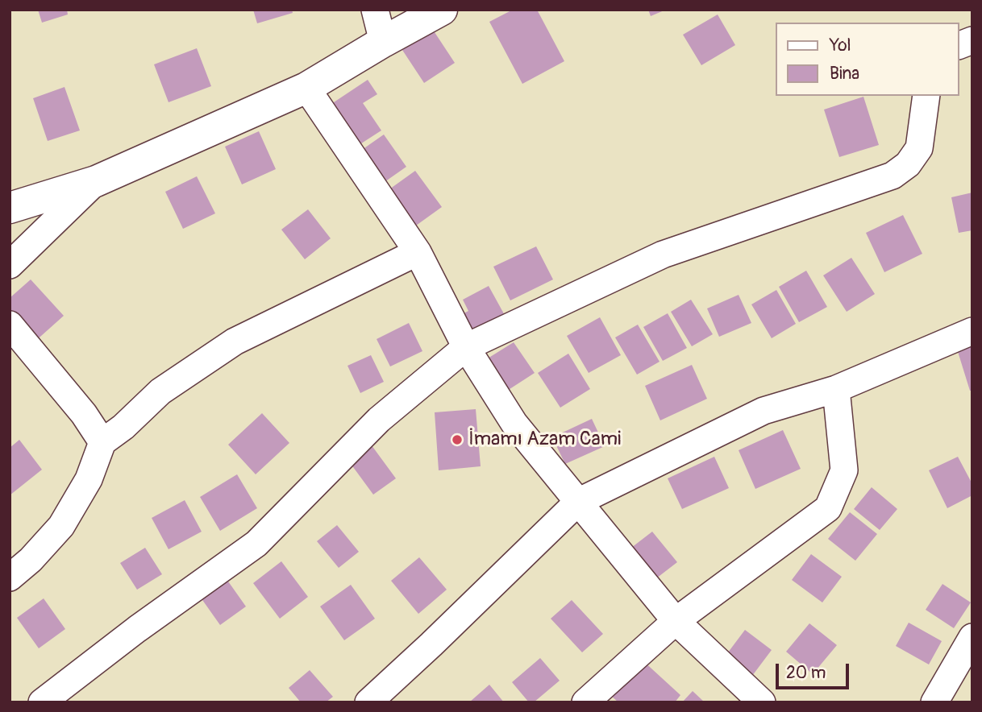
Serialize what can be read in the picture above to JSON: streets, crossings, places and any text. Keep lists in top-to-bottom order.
{
  "places": ["İmamı Azam Cami"],
  "legend": ["Yol", "Bina"],
  "scale_bar": "20 m"
}
